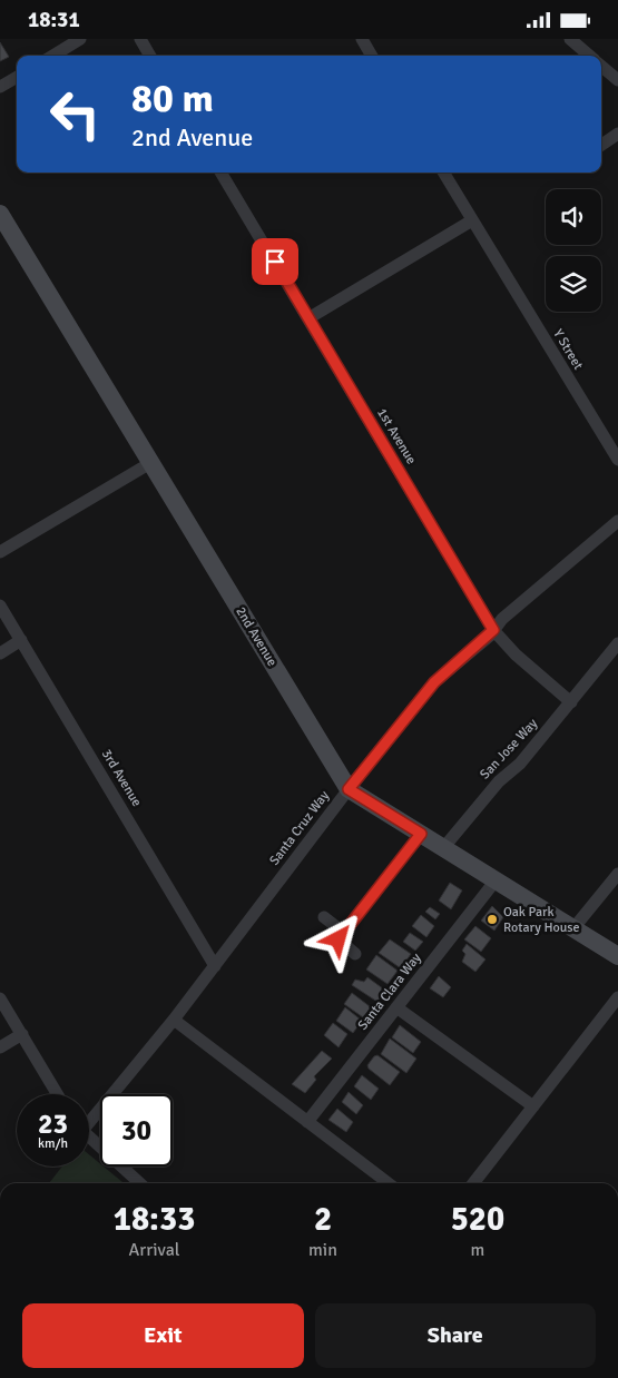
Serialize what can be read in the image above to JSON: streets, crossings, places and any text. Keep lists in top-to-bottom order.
{
  "streets": {
    "street": [
      "Y Street",
      "1st Avenue",
      "2nd Avenue",
      "San Jose Way",
      "3rd Avenue",
      "Santa Cruz Way",
      "Santa Clara Way"
    ]
  },
  "crossings": [
    ["1st Avenue", "San Jose Way"],
    ["1st Avenue", "Santa Cruz Way"],
    ["2nd Avenue", "San Jose Way"],
    ["2nd Avenue", "Santa Cruz Way"],
    ["2nd Avenue", "Santa Clara Way"],
    ["3rd Avenue", "Santa Cruz Way"]
  ],
  "places": ["Oak Park Rotary House"],
  "page": {
    "status": "18:31",
    "turn": ["80 m", "2nd Avenue"],
    "speed": "23 km/h",
    "limit": "30",
    "eta": [
      "18:33",
      "Arrival",
      "2",
      "min",
      "520",
      "m"
    ],
    "buttons": ["Exit", "Share"]
  }
}
